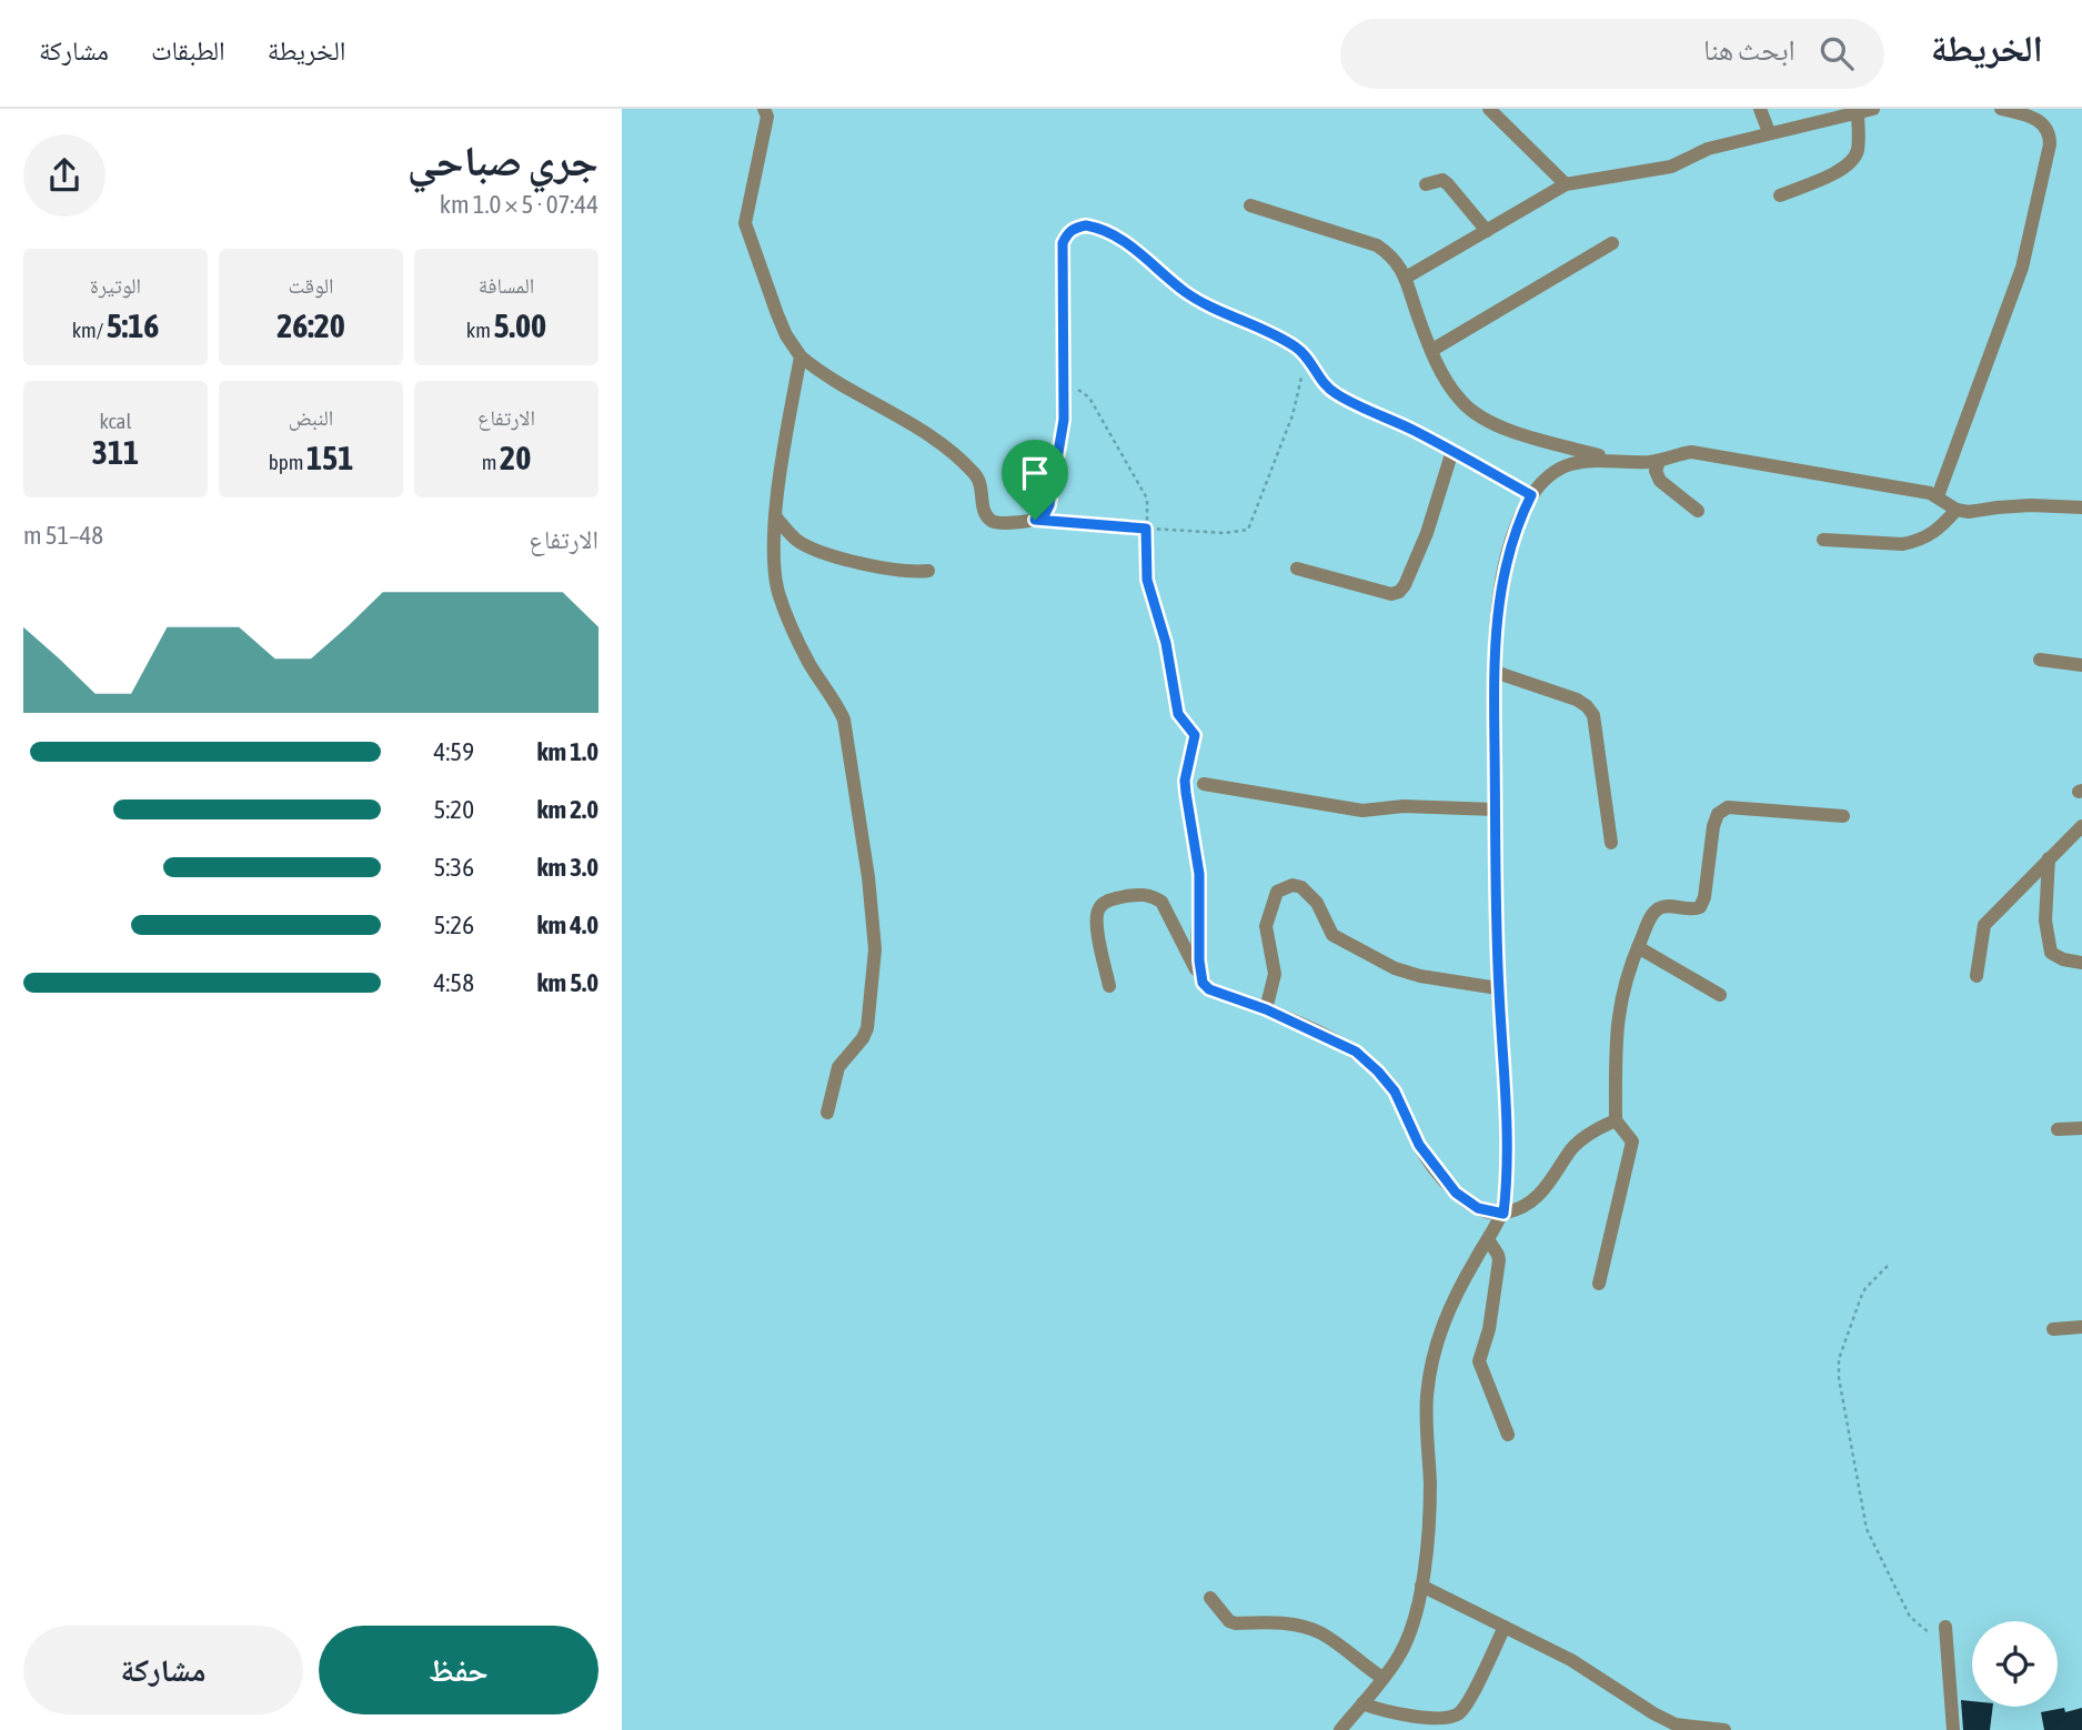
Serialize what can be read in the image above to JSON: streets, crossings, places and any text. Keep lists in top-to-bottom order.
{
  "page": {
    "header": "الخريطة",
    "search": "ابحث هنا",
    "nav": ["الخريطة", "الطبقات", "مشاركة"],
    "heading": ["جري صباحي", "07:44 · 5 × 1.0 km"],
    "stats": [
      ["المسافة", "5.00 km"],
      ["الوقت", "26:20"],
      ["الوتيرة", "5:16 /km"],
      ["الارتفاع", "20 m"],
      ["النبض", "151 bpm"],
      ["kcal", "311"]
    ],
    "chart": ["الارتفاع", "48–51 m"],
    "list": [
      {
        "name": "1.0 km",
        "note": "4:59"
      },
      {
        "name": "2.0 km",
        "note": "5:20"
      },
      {
        "name": "3.0 km",
        "note": "5:36"
      },
      {
        "name": "4.0 km",
        "note": "5:26"
      },
      {
        "name": "5.0 km",
        "note": "4:58"
      }
    ],
    "buttons": ["حفظ", "مشاركة"]
  }
}
